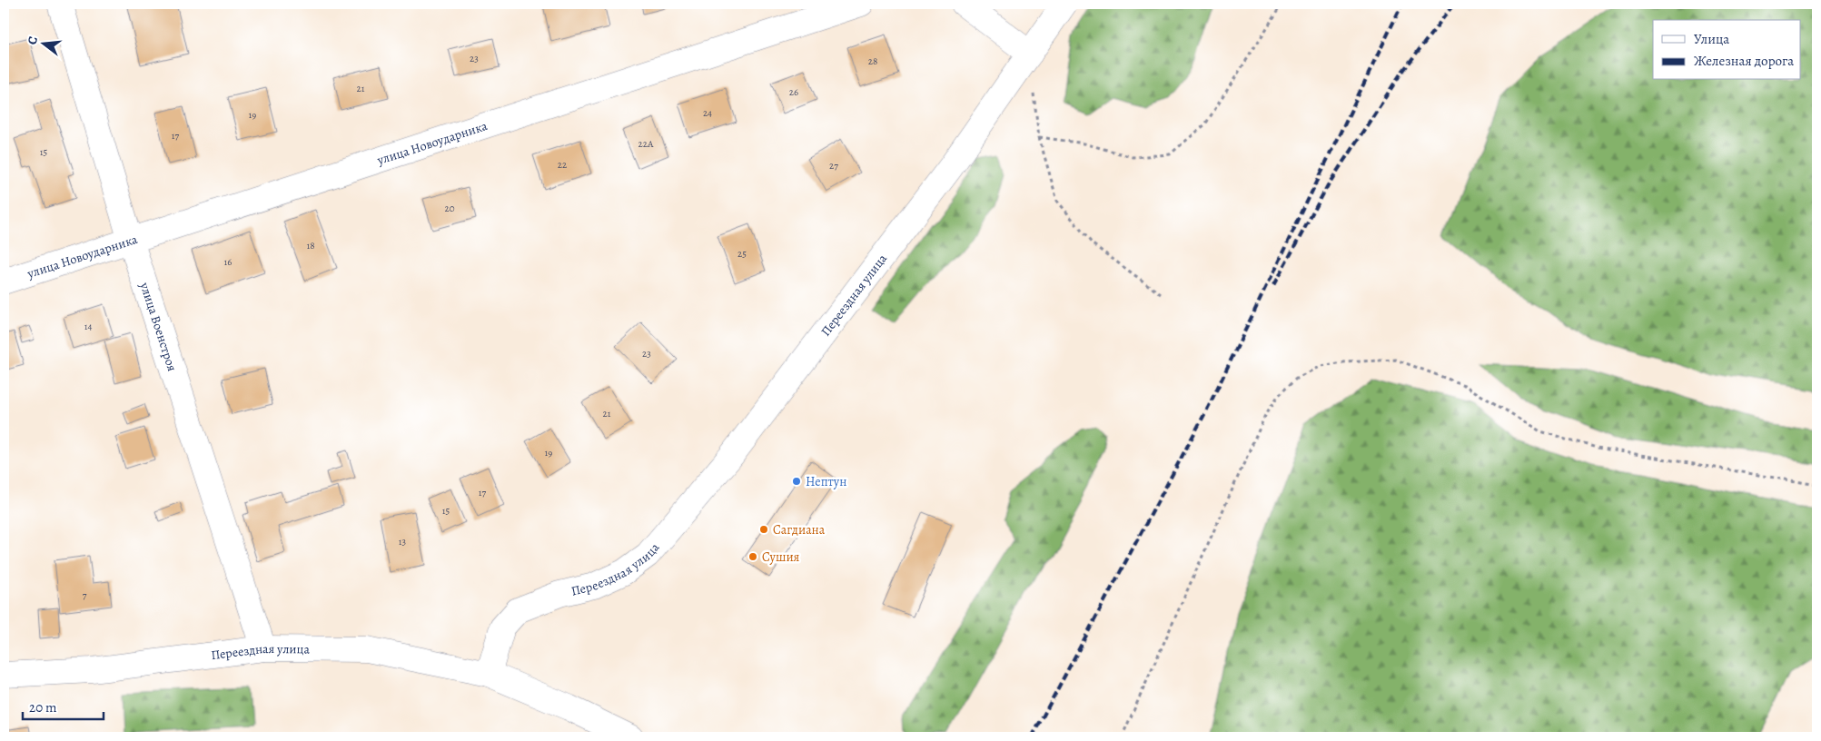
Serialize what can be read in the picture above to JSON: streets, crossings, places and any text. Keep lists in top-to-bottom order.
{
  "streets": {
    "street": ["улица Новоударника", "Переездная улица", "улица Военстроя"]
  },
  "crossings": [
    ["улица Новоударника", "улица Военстроя"],
    ["Переездная улица", "улица Военстроя"]
  ],
  "places": ["Нептун", "Сагдиана", "Сушия"],
  "house_numbers": [
    "23",
    "28",
    "21",
    "26",
    "24",
    "19",
    "17",
    "22А",
    "15",
    "22",
    "27",
    "20",
    "18",
    "25",
    "16",
    "14",
    "23",
    "21",
    "19",
    "17",
    "15",
    "13",
    "7"
  ],
  "legend": ["Улица", "Железная дорога"],
  "scale_bar": "20 m",
  "north": "left"
}
